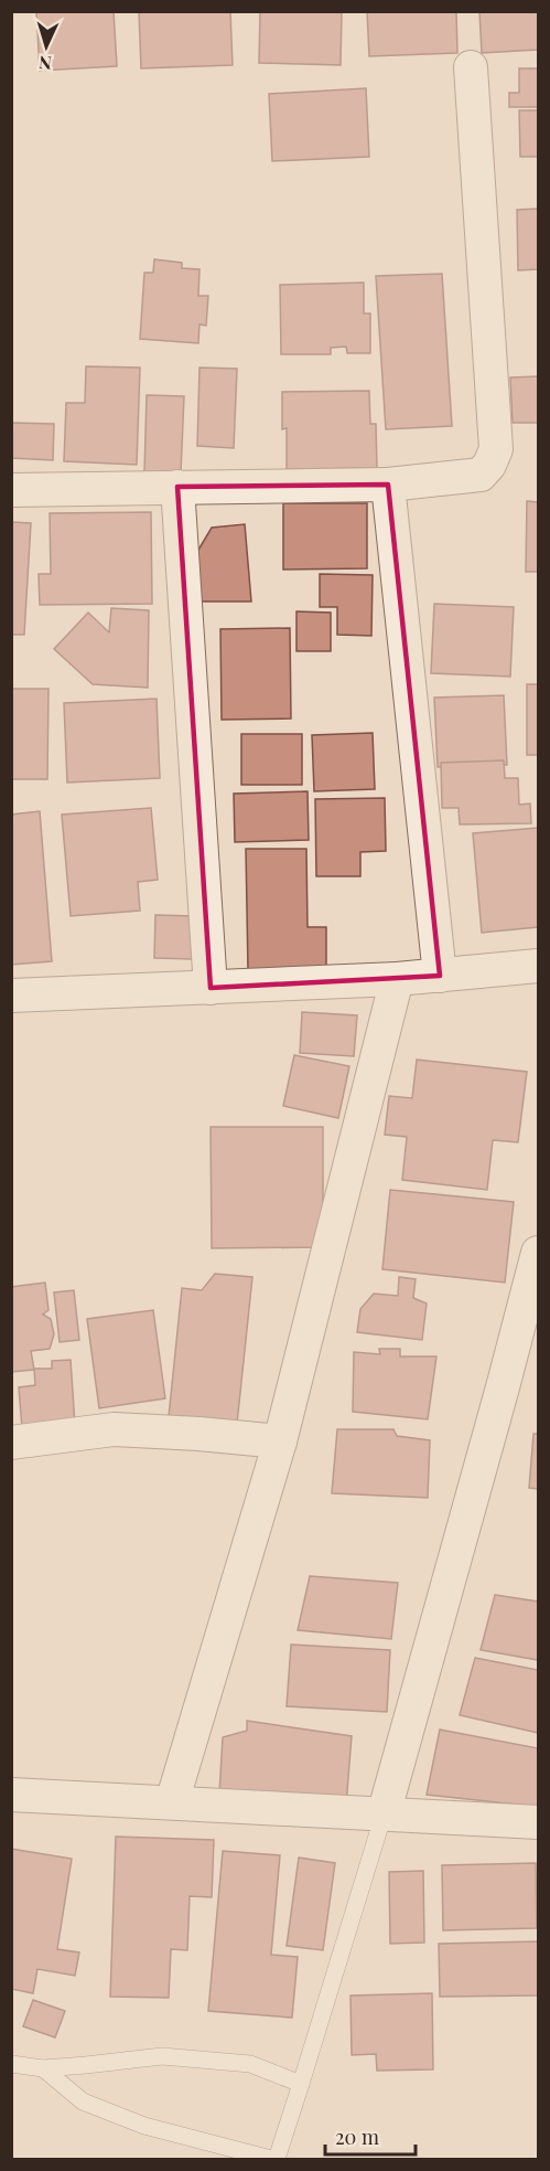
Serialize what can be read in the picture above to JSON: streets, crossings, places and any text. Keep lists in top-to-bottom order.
{
  "scale_bar": "20 m",
  "north": "bottom"
}
